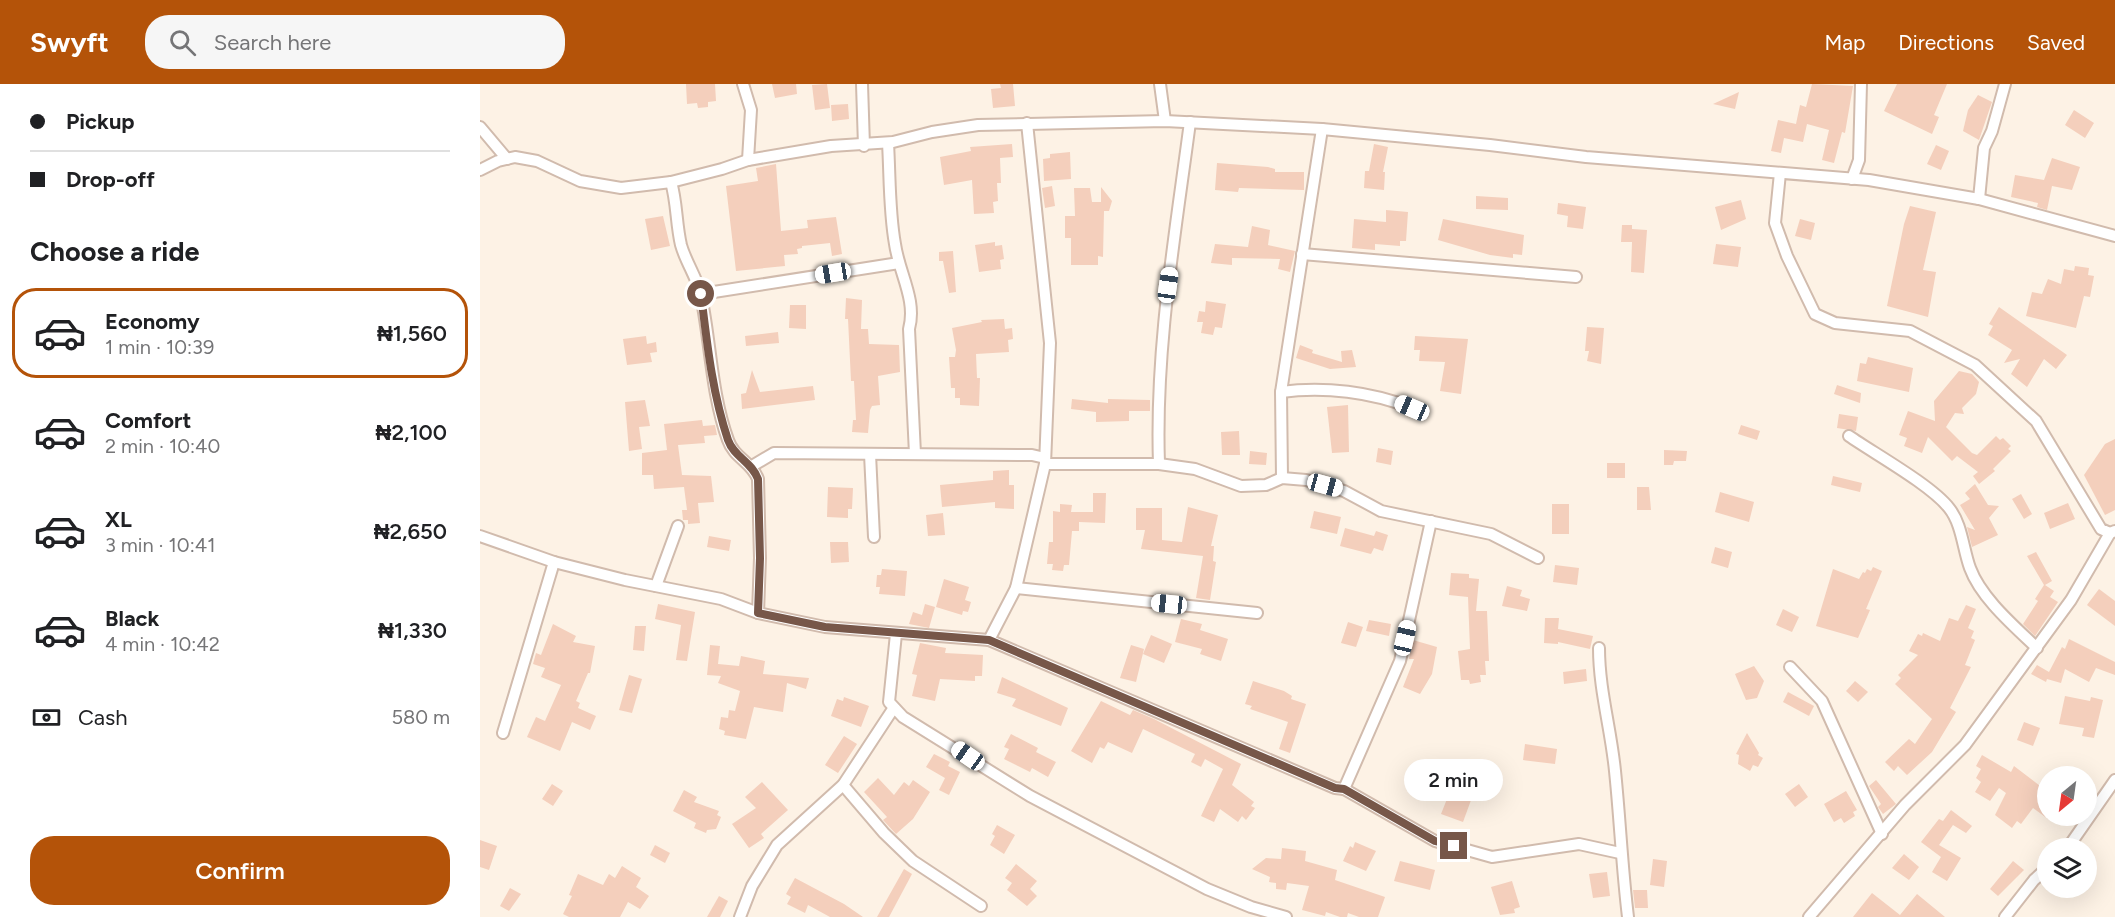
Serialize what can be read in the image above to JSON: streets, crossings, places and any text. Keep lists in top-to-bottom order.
{
  "north": "bottom left",
  "page": {
    "header": "Swyft",
    "search": "Search here",
    "nav": ["Map", "Directions", "Saved"],
    "banner": ["Pickup", "Drop-off"],
    "heading": "Choose a ride",
    "list": [
      {
        "name": "Economy",
        "note": "1 min · 10:39",
        "value": "₦1,560"
      },
      {
        "name": "Comfort",
        "note": "2 min · 10:40",
        "value": "₦2,100"
      },
      {
        "name": "XL",
        "note": "3 min · 10:41",
        "value": "₦2,650"
      },
      {
        "name": "Black",
        "note": "4 min · 10:42",
        "value": "₦1,330"
      }
    ],
    "pay": ["Cash", "580 m"],
    "bubble": "2 min",
    "buttons": "Confirm"
  }
}
